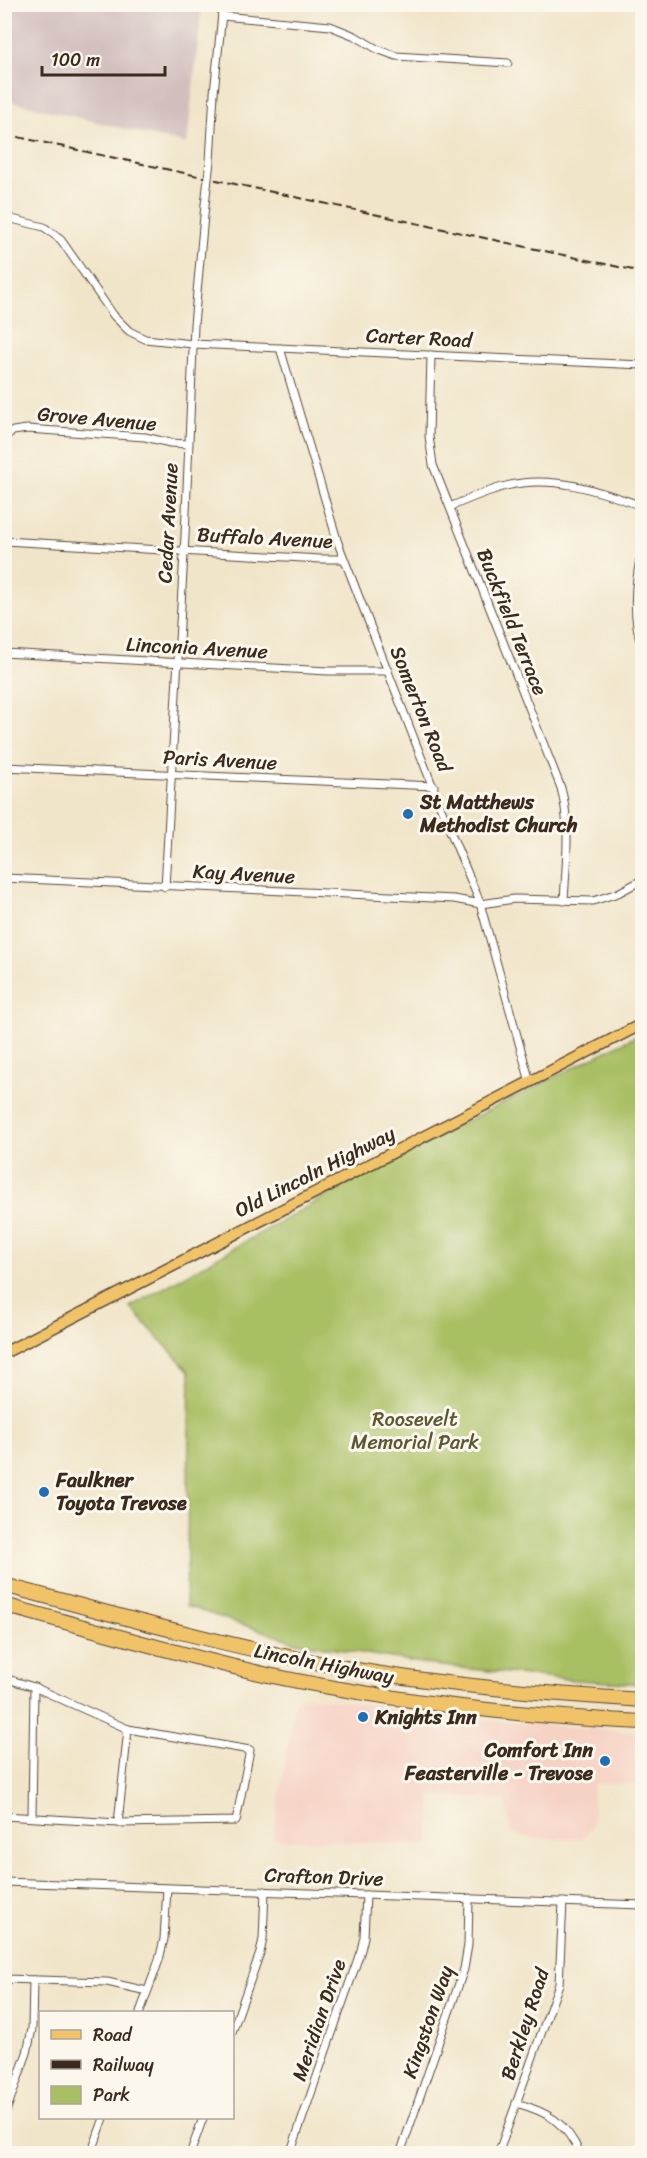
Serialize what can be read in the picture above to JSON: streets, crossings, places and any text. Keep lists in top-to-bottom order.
{
  "streets": {
    "highway": ["Lincoln Highway"],
    "main road": ["Old Lincoln Highway"],
    "street": [
      "Carter Road",
      "Grove Avenue",
      "Cedar Avenue",
      "Buffalo Avenue",
      "Buckfield Terrace",
      "Linconia Avenue",
      "Somerton Road",
      "Paris Avenue",
      "Kay Avenue",
      "Crafton Drive",
      "Meridian Drive",
      "Kingston Way",
      "Berkley Road"
    ]
  },
  "crossings": [
    ["Carter Road", "Cedar Avenue"],
    ["Carter Road", "Buckfield Terrace"],
    ["Carter Road", "Somerton Road"],
    ["Grove Avenue", "Cedar Avenue"],
    ["Cedar Avenue", "Buffalo Avenue"],
    ["Cedar Avenue", "Linconia Avenue"],
    ["Cedar Avenue", "Paris Avenue"],
    ["Cedar Avenue", "Kay Avenue"],
    ["Buffalo Avenue", "Somerton Road"],
    ["Buckfield Terrace", "Kay Avenue"],
    ["Linconia Avenue", "Somerton Road"],
    ["Somerton Road", "Paris Avenue"],
    ["Somerton Road", "Kay Avenue"],
    ["Somerton Road", "Old Lincoln Highway"],
    ["Crafton Drive", "Meridian Drive"],
    ["Crafton Drive", "Kingston Way"],
    ["Crafton Drive", "Berkley Road"]
  ],
  "parks": ["Roosevelt Memorial Park"],
  "places": [
    "St Matthews Methodist Church",
    "Faulkner Toyota Trevose",
    "Knights Inn",
    "Comfort Inn Feasterville - Trevose"
  ],
  "legend": ["Road", "Railway", "Park"],
  "scale_bar": "100 m"
}
